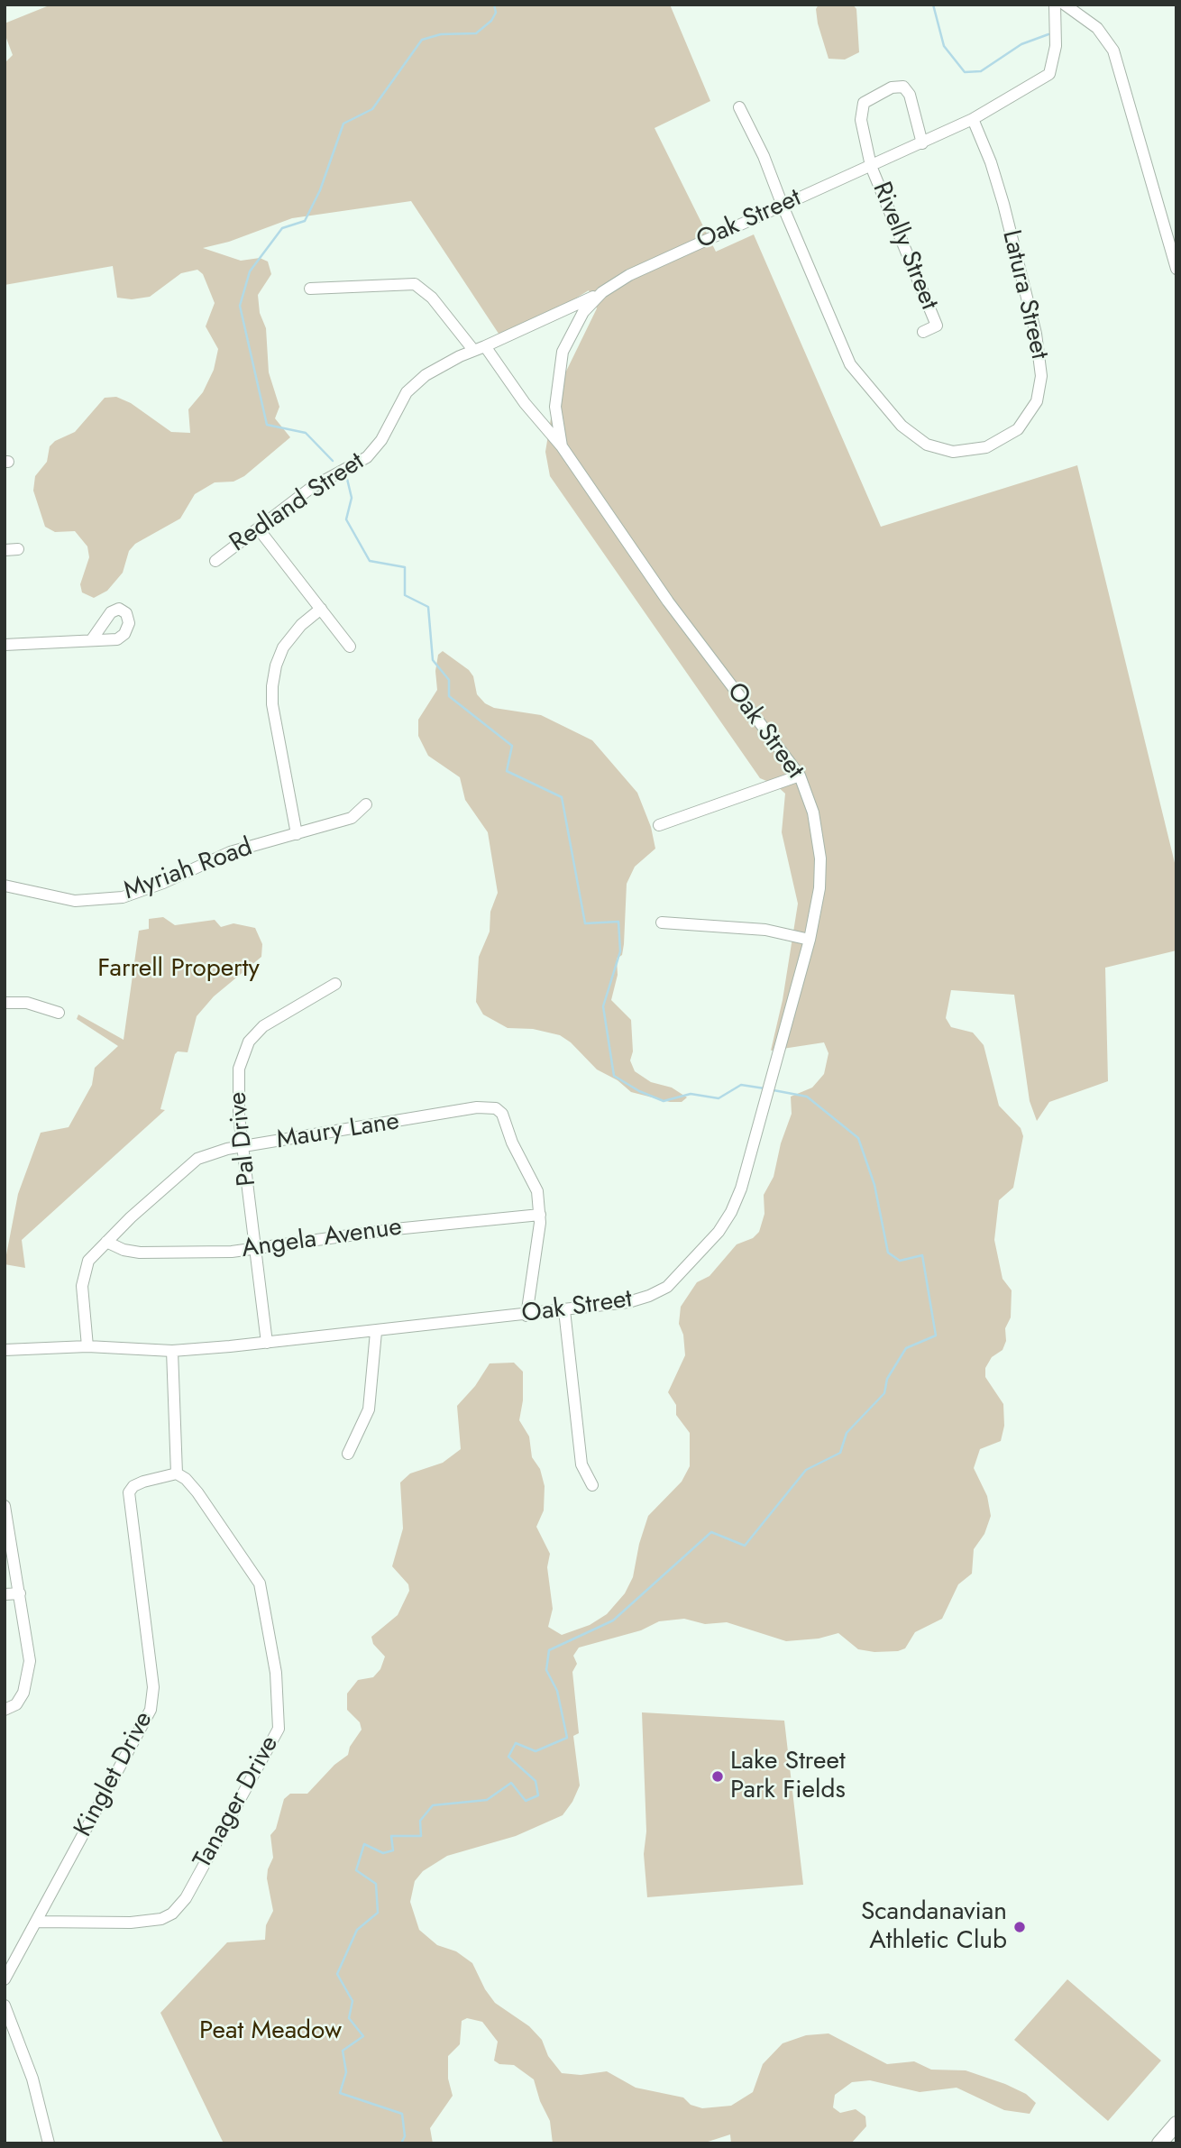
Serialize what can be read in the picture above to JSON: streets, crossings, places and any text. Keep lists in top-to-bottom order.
{
  "streets": {
    "street": [
      "Oak Street",
      "Rivelly Street",
      "Latura Street",
      "Redland Street",
      "Myriah Road",
      "Maury Lane",
      "Pal Drive",
      "Angela Avenue",
      "Kinglet Drive",
      "Tanager Drive"
    ]
  },
  "crossings": [
    ["Oak Street", "Rivelly Street"],
    ["Oak Street", "Latura Street"],
    ["Oak Street", "Redland Street"],
    ["Oak Street", "Maury Lane"],
    ["Oak Street", "Pal Drive"],
    ["Maury Lane", "Pal Drive"],
    ["Maury Lane", "Angela Avenue"],
    ["Pal Drive", "Angela Avenue"],
    ["Kinglet Drive", "Tanager Drive"]
  ],
  "parks": ["Farrell Property", "Peat Meadow"],
  "places": ["Lake Street Park Fields", "Scandanavian Athletic Club"]
}
